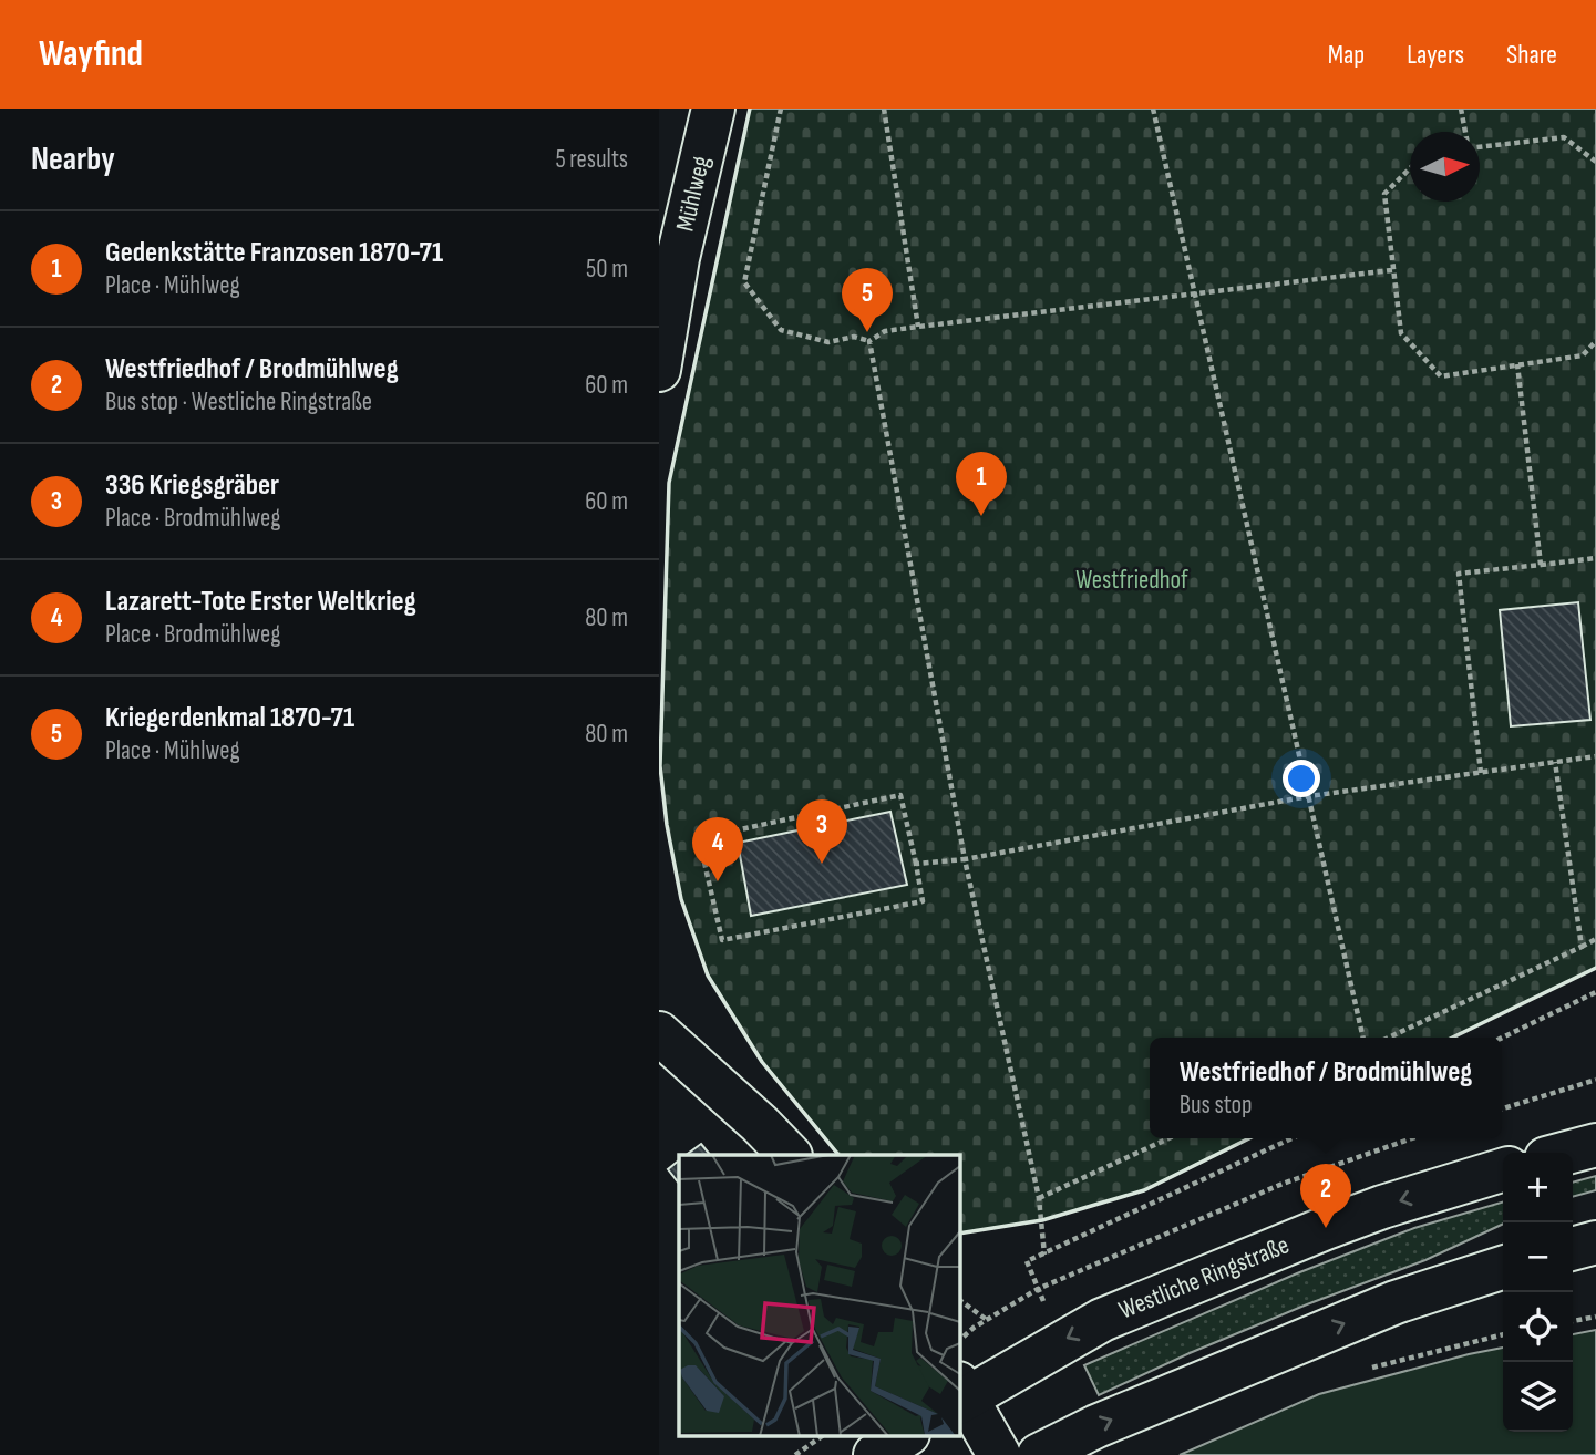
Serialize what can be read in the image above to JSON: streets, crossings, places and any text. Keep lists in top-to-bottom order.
{
  "streets": {
    "main road": ["Mühlweg", "Westliche Ringstraße"]
  },
  "parks": ["Westfriedhof"],
  "north": "right",
  "page": {
    "header": "Wayfind",
    "nav": ["Map", "Layers", "Share"],
    "heading": ["Nearby", "5 results"],
    "list": [
      {
        "mark": "1",
        "name": "Gedenkstätte Franzosen 1870-71",
        "note": "Place · Mühlweg",
        "value": "50 m"
      },
      {
        "mark": "2",
        "name": "Westfriedhof / Brodmühlweg",
        "note": "Bus stop · Westliche Ringstraße",
        "value": "60 m"
      },
      {
        "mark": "3",
        "name": "336 Kriegsgräber",
        "note": "Place · Brodmühlweg",
        "value": "60 m"
      },
      {
        "mark": "4",
        "name": "Lazarett-Tote Erster Weltkrieg",
        "note": "Place · Brodmühlweg",
        "value": "80 m"
      },
      {
        "mark": "5",
        "name": "Kriegerdenkmal 1870-71",
        "note": "Place · Mühlweg",
        "value": "80 m"
      }
    ],
    "pins": [
      "5",
      "1",
      "3",
      "4",
      "2"
    ],
    "popup": ["Westfriedhof / Brodmühlweg", "Bus stop"],
    "map_buttons": ["+", "−"]
  }
}
